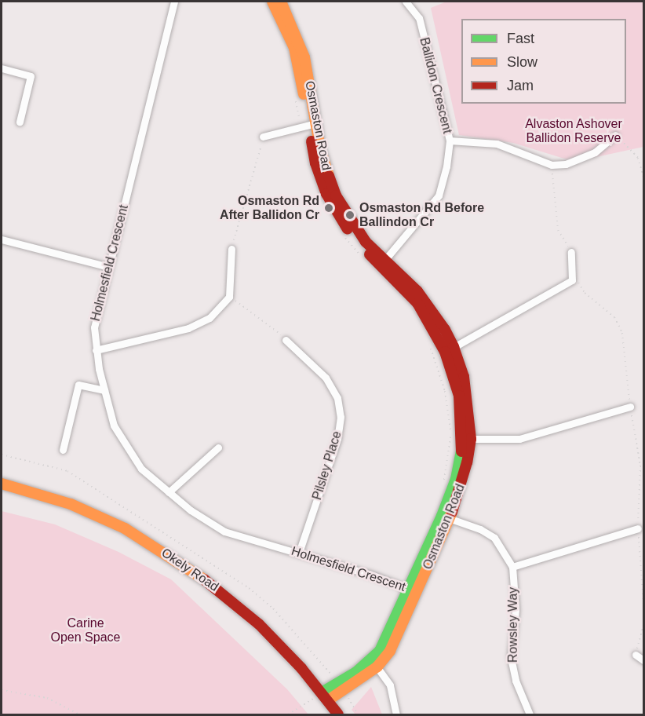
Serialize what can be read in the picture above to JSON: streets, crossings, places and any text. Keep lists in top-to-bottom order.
{
  "streets": {
    "street": [
      "Ballidon Crescent",
      "Osmaston Road",
      "Holmesfield Crescent",
      "Pilsley Place",
      "Okely Road",
      "Rowsley Way"
    ]
  },
  "crossings": [
    ["Ballidon Crescent", "Osmaston Road"],
    ["Osmaston Road", "Holmesfield Crescent"],
    ["Osmaston Road", "Okely Road"],
    ["Osmaston Road", "Rowsley Way"],
    ["Holmesfield Crescent", "Pilsley Place"]
  ],
  "parks": ["Alvaston Ashover Ballidon Reserve", "Carine Open Space"],
  "places": ["Osmaston Rd After Ballidon Cr", "Osmaston Rd Before Ballindon Cr"],
  "legend": ["Fast", "Slow", "Jam"]
}
